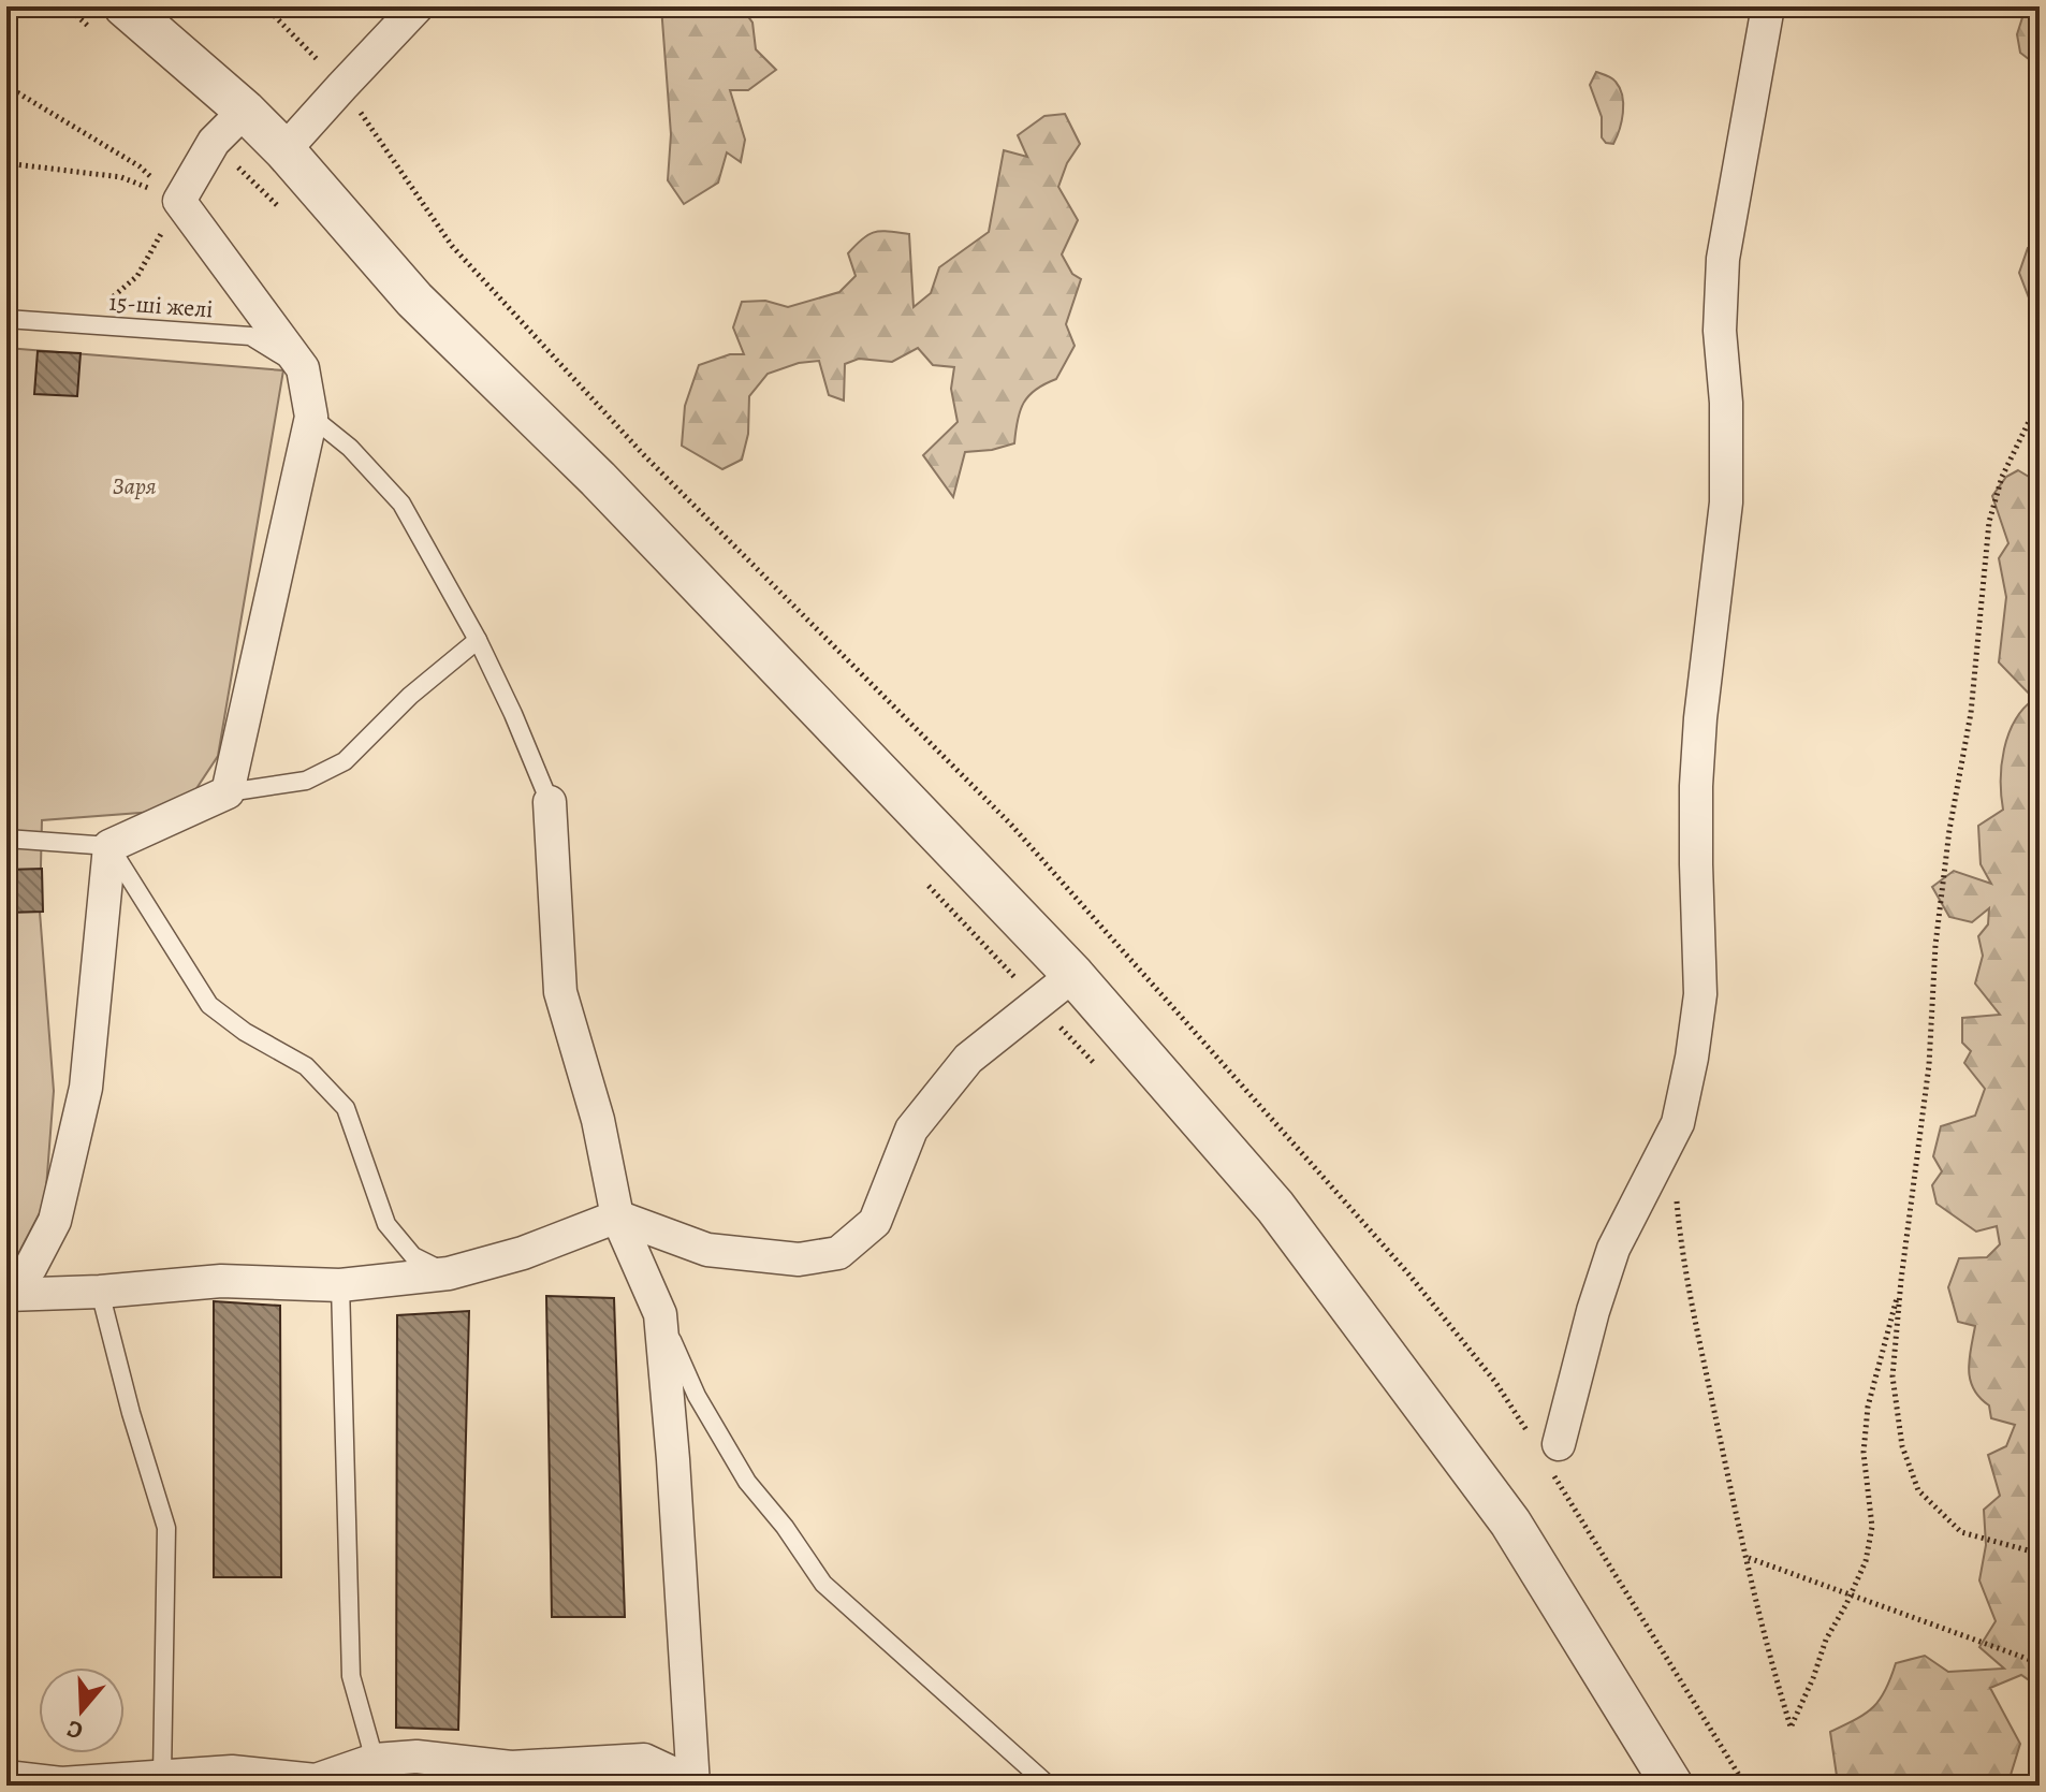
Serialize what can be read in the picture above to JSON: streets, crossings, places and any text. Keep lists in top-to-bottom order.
{
  "streets": {
    "lane": ["15-ші желі"]
  },
  "parks": ["Заря"],
  "north": "bottom"
}
